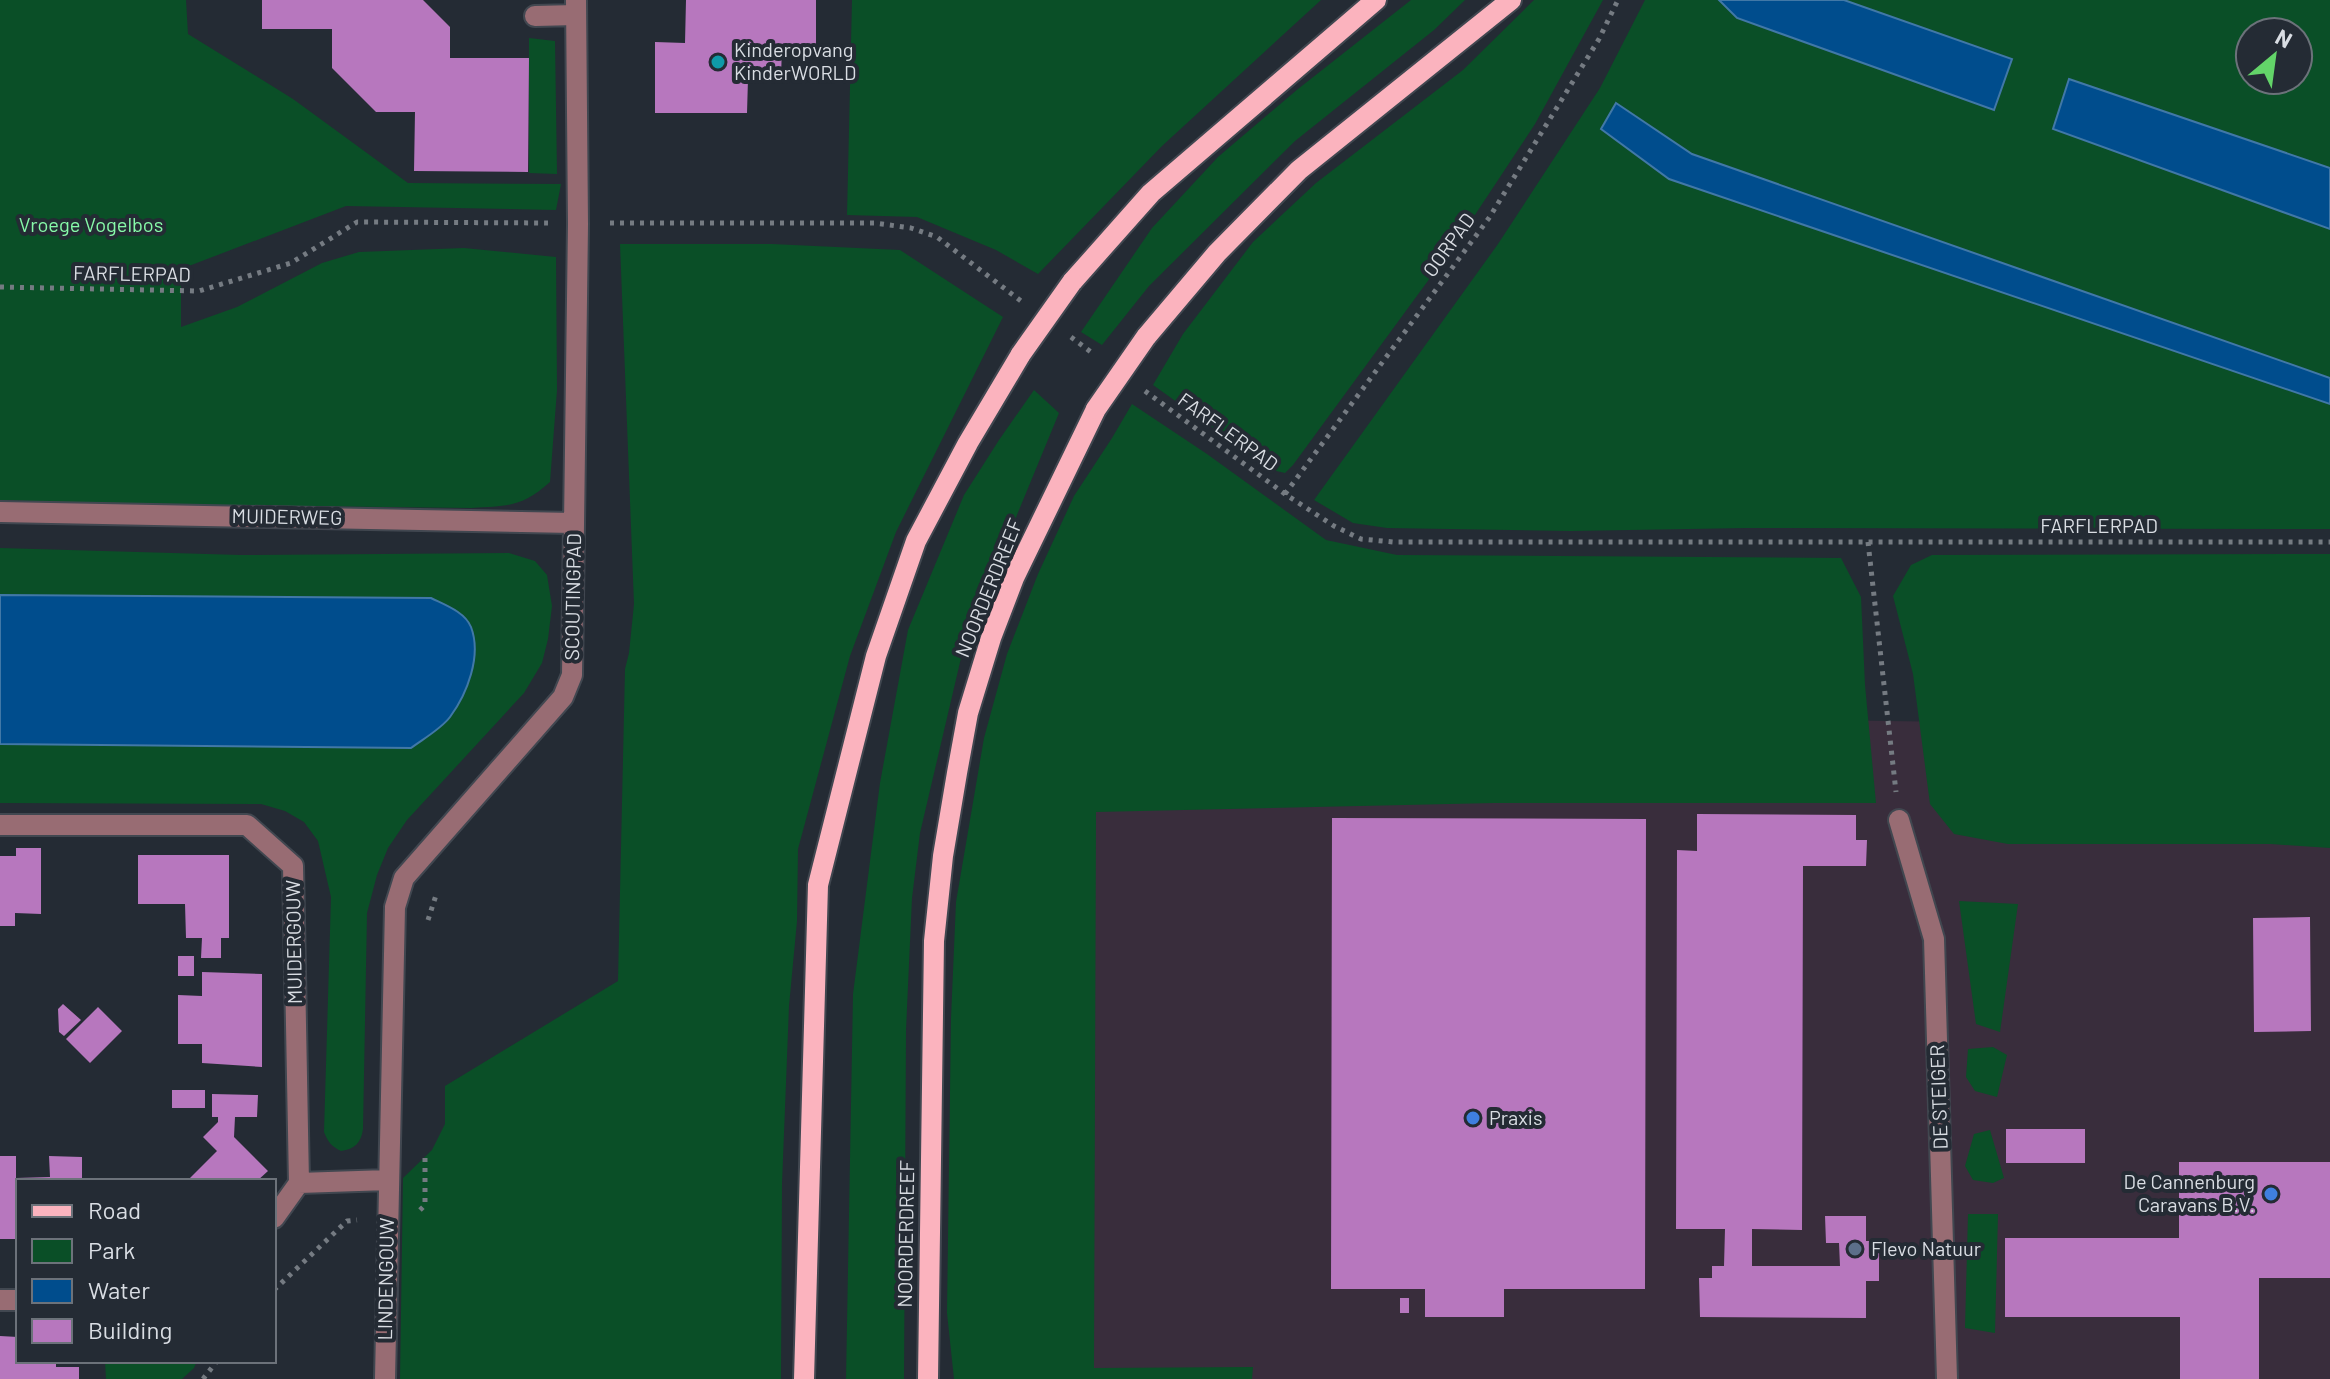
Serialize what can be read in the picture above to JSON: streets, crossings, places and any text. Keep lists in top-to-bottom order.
{
  "streets": {
    "main road": ["NOORDERDREEF"],
    "street": [
      "MUIDERWEG",
      "SCOUTINGPAD",
      "MUIDERGOUW",
      "DE STEIGER",
      "LINDENGOUW"
    ],
    "path": ["OORPAD", "FARFLERPAD"]
  },
  "crossings": [
    ["OORPAD", "FARFLERPAD"],
    ["MUIDERWEG", "SCOUTINGPAD"],
    ["SCOUTINGPAD", "LINDENGOUW"]
  ],
  "parks": ["Vroege Vogelbos"],
  "places": [
    "Kinderopvang KinderWORLD",
    "Praxis",
    "De Cannenburg Caravans B.V.",
    "Flevo Natuur"
  ],
  "legend": [
    "Road",
    "Park",
    "Water",
    "Building"
  ],
  "north": "top right"
}
